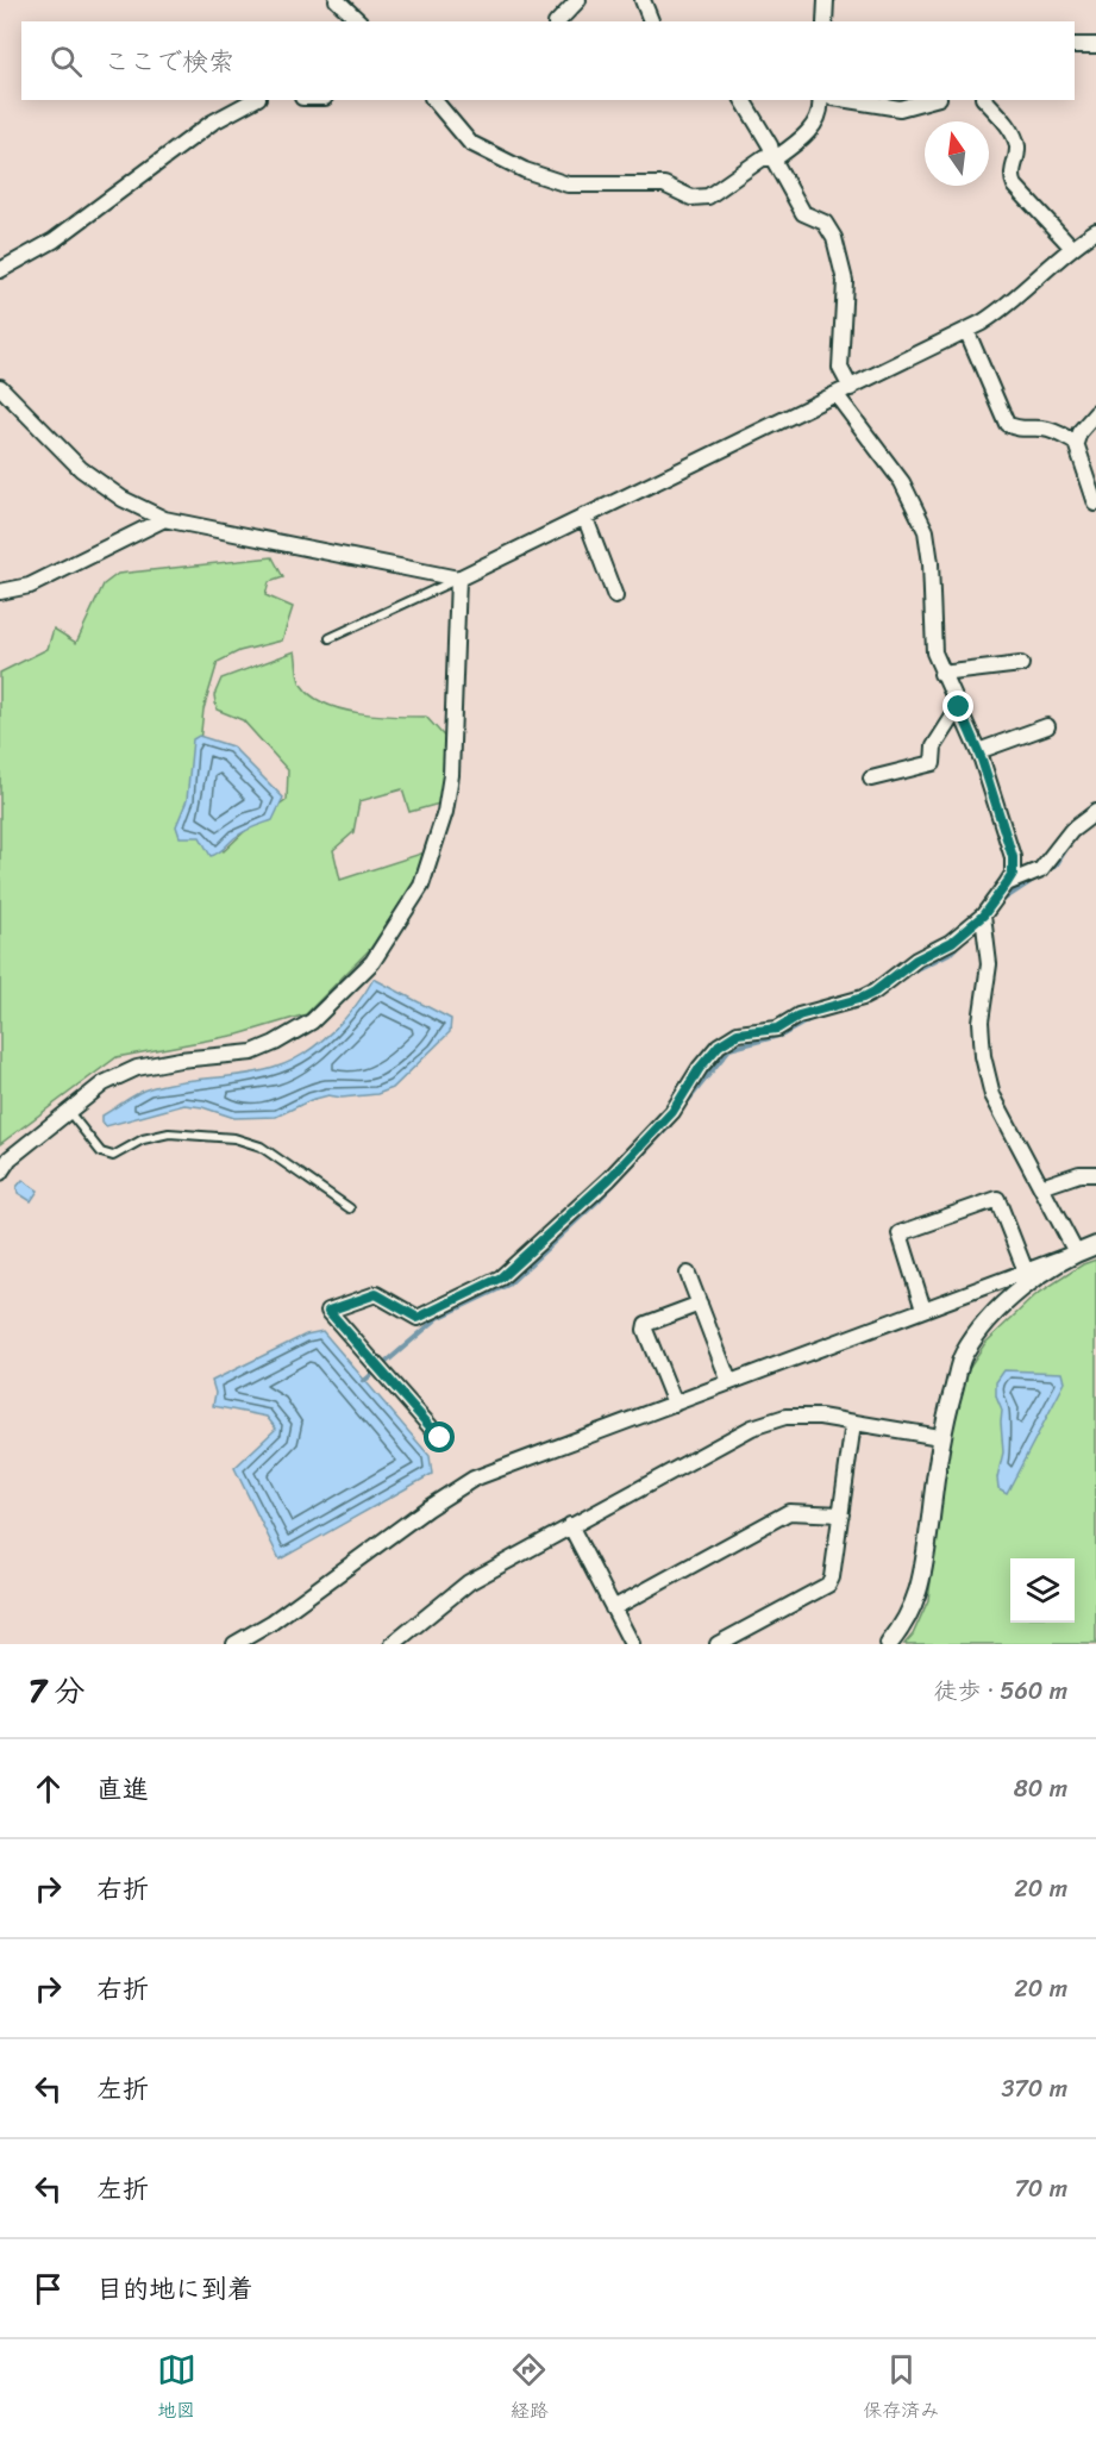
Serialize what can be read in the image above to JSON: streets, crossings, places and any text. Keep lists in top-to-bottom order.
{
  "north": "top",
  "page": {
    "search": "ここで検索",
    "heading": ["7 分", "徒歩 · 560 m"],
    "list": [
      ["直進", "80 m"],
      ["右折", "20 m"],
      ["右折", "20 m"],
      ["左折", "370 m"],
      ["左折", "70 m"],
      "目的地に到着"
    ],
    "nav": ["地図", "経路", "保存済み"]
  }
}
